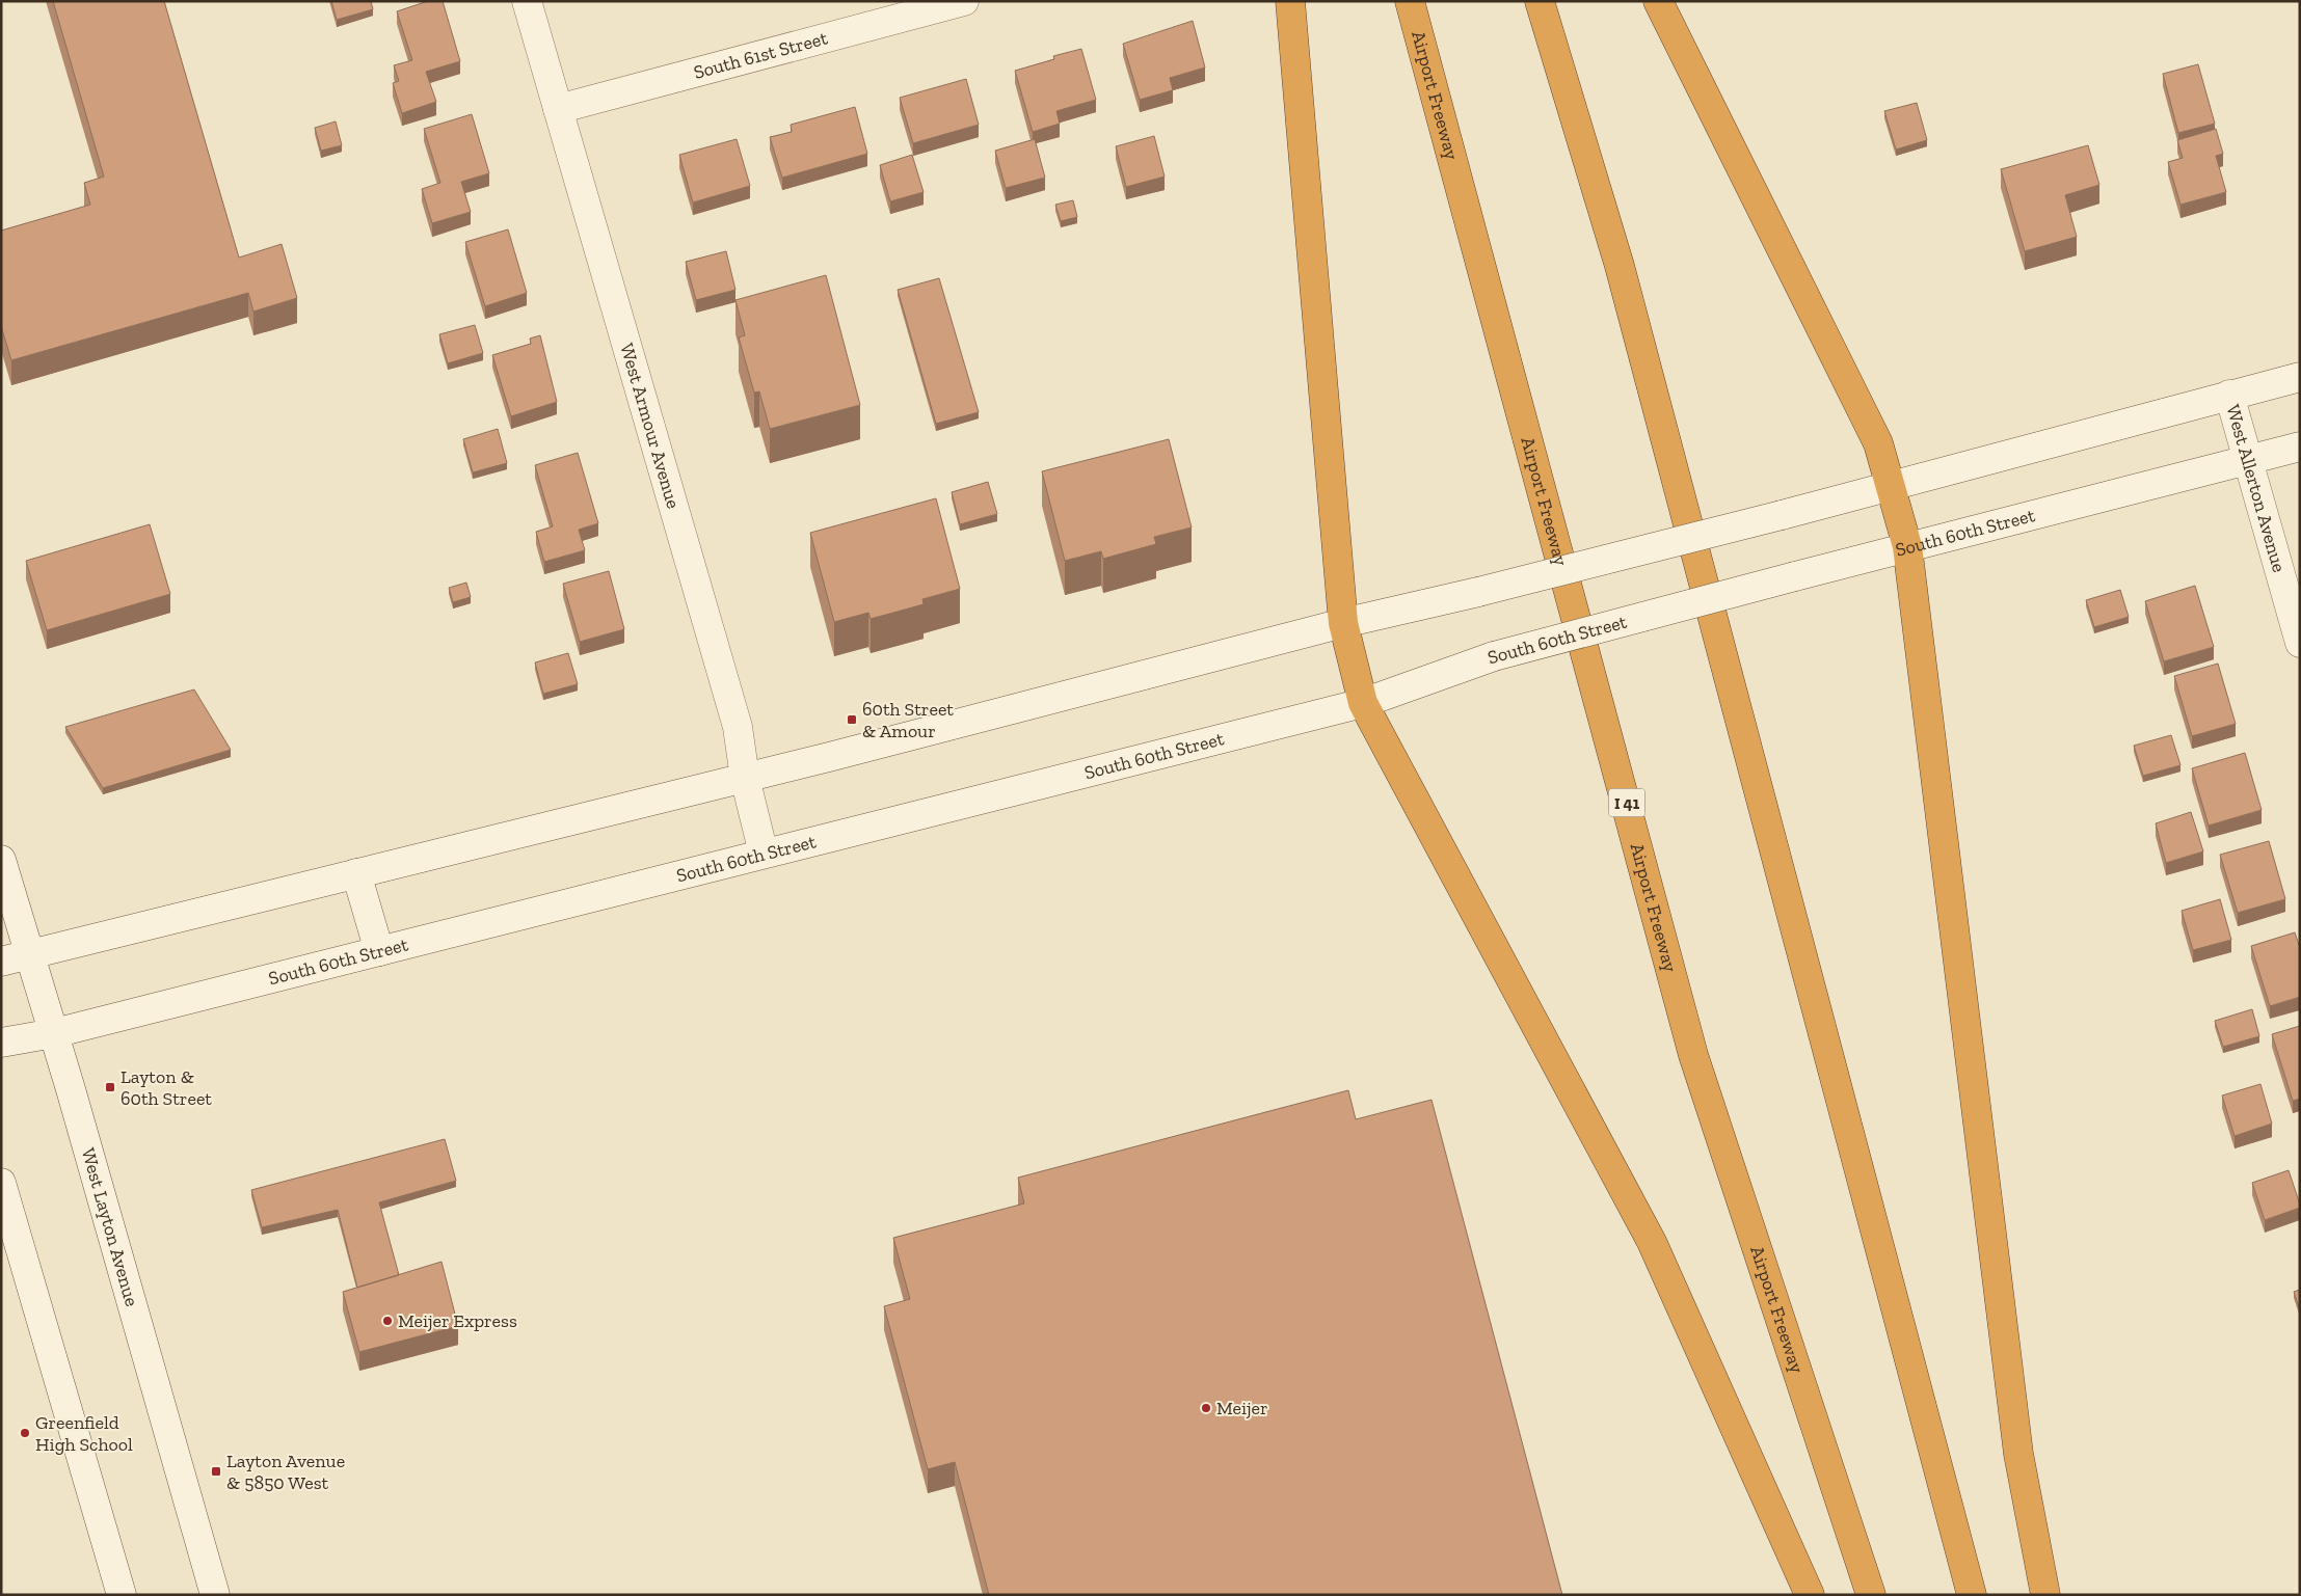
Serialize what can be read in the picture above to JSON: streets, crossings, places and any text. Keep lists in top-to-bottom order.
{
  "streets": {
    "highway": ["Airport Freeway", "I 41"],
    "main road": [
      "South 61st Street",
      "West Armour Avenue",
      "West Allerton Avenue",
      "South 60th Street",
      "West Layton Avenue"
    ]
  },
  "crossings": [
    ["South 61st Street", "West Armour Avenue"],
    ["West Armour Avenue", "South 60th Street"],
    ["West Allerton Avenue", "South 60th Street"],
    ["South 60th Street", "West Layton Avenue"]
  ],
  "places": {
    "transit": ["60th Street & Amour", "Layton & 60th Street", "Layton Avenue & 5850 West"],
    "other": ["Meijer Express", "Meijer", "Greenfield High School"]
  }
}
